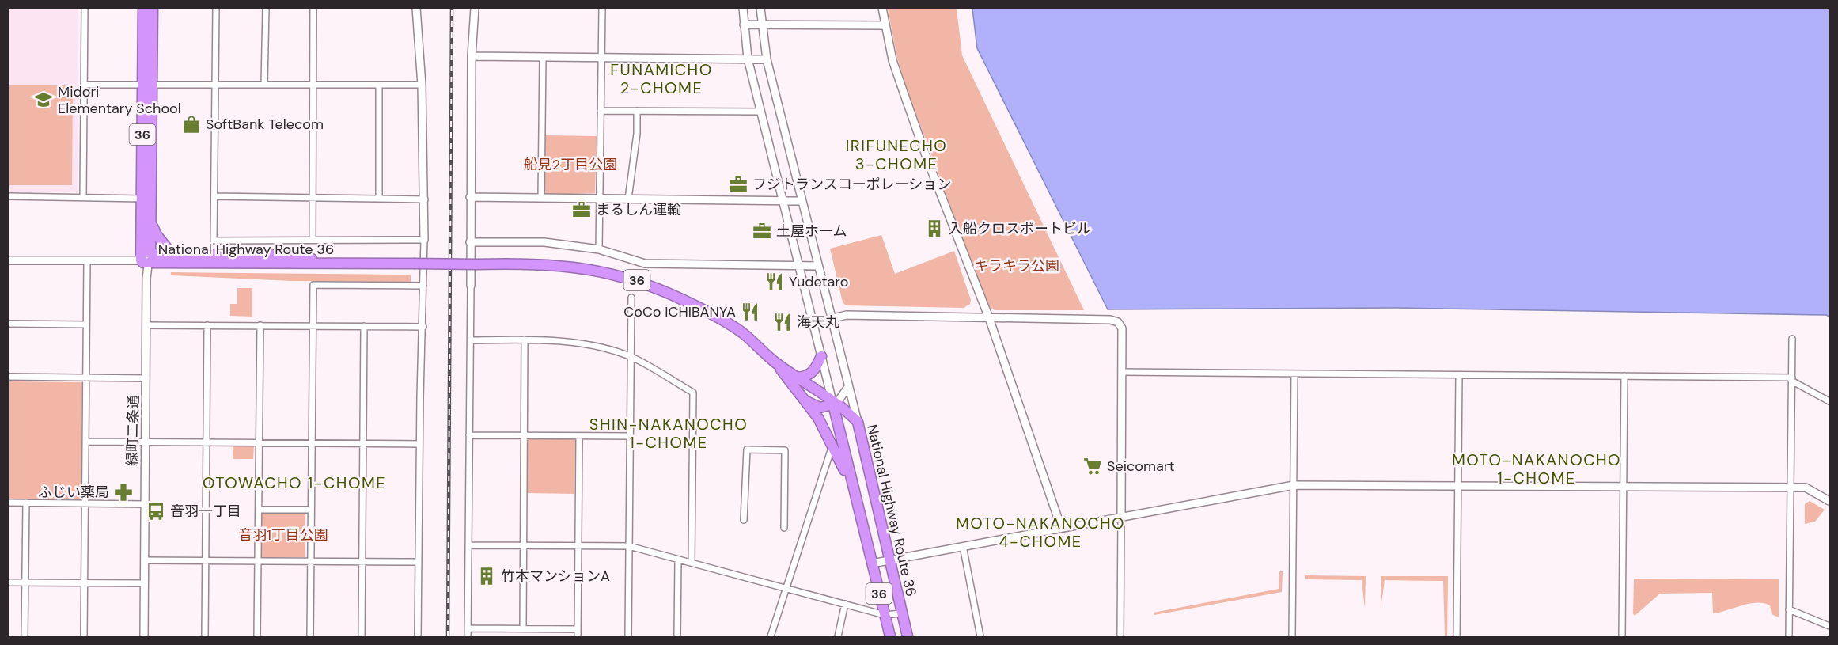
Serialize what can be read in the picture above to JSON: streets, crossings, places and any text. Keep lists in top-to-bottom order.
{
  "streets": {
    "highway": ["36", "National Highway Route 36"],
    "street": ["緑町二条通"]
  },
  "crossings": [
    ["36", "National Highway Route 36"],
    ["National Highway Route 36", "緑町二条通"]
  ],
  "districts": [
    "FUNAMICHO 2-CHOME",
    "IRIFUNECHO 3-CHOME",
    "SHIN-NAKANOCHO 1-CHOME",
    "MOTO-NAKANOCHO 1-CHOME",
    "OTOWACHO 1-CHOME",
    "MOTO-NAKANOCHO 4-CHOME"
  ],
  "parks": ["船見2丁目公園", "キラキラ公園", "音羽1丁目公園"],
  "places": {
    "school or university": ["Midori Elementary School"],
    "shop": ["SoftBank Telecom"],
    "office": ["フジトランスコーポレーション", "まるしん運輸", "土屋ホーム"],
    "building": ["入船クロスポートビル", "竹本マンションA"],
    "restaurant": ["Yudetaro", "CoCo ICHIBANYA", "海天丸"],
    "supermarket": ["Seicomart"],
    "pharmacy": ["ふじい薬局"],
    "bus stop": ["音羽一丁目"]
  }
}
